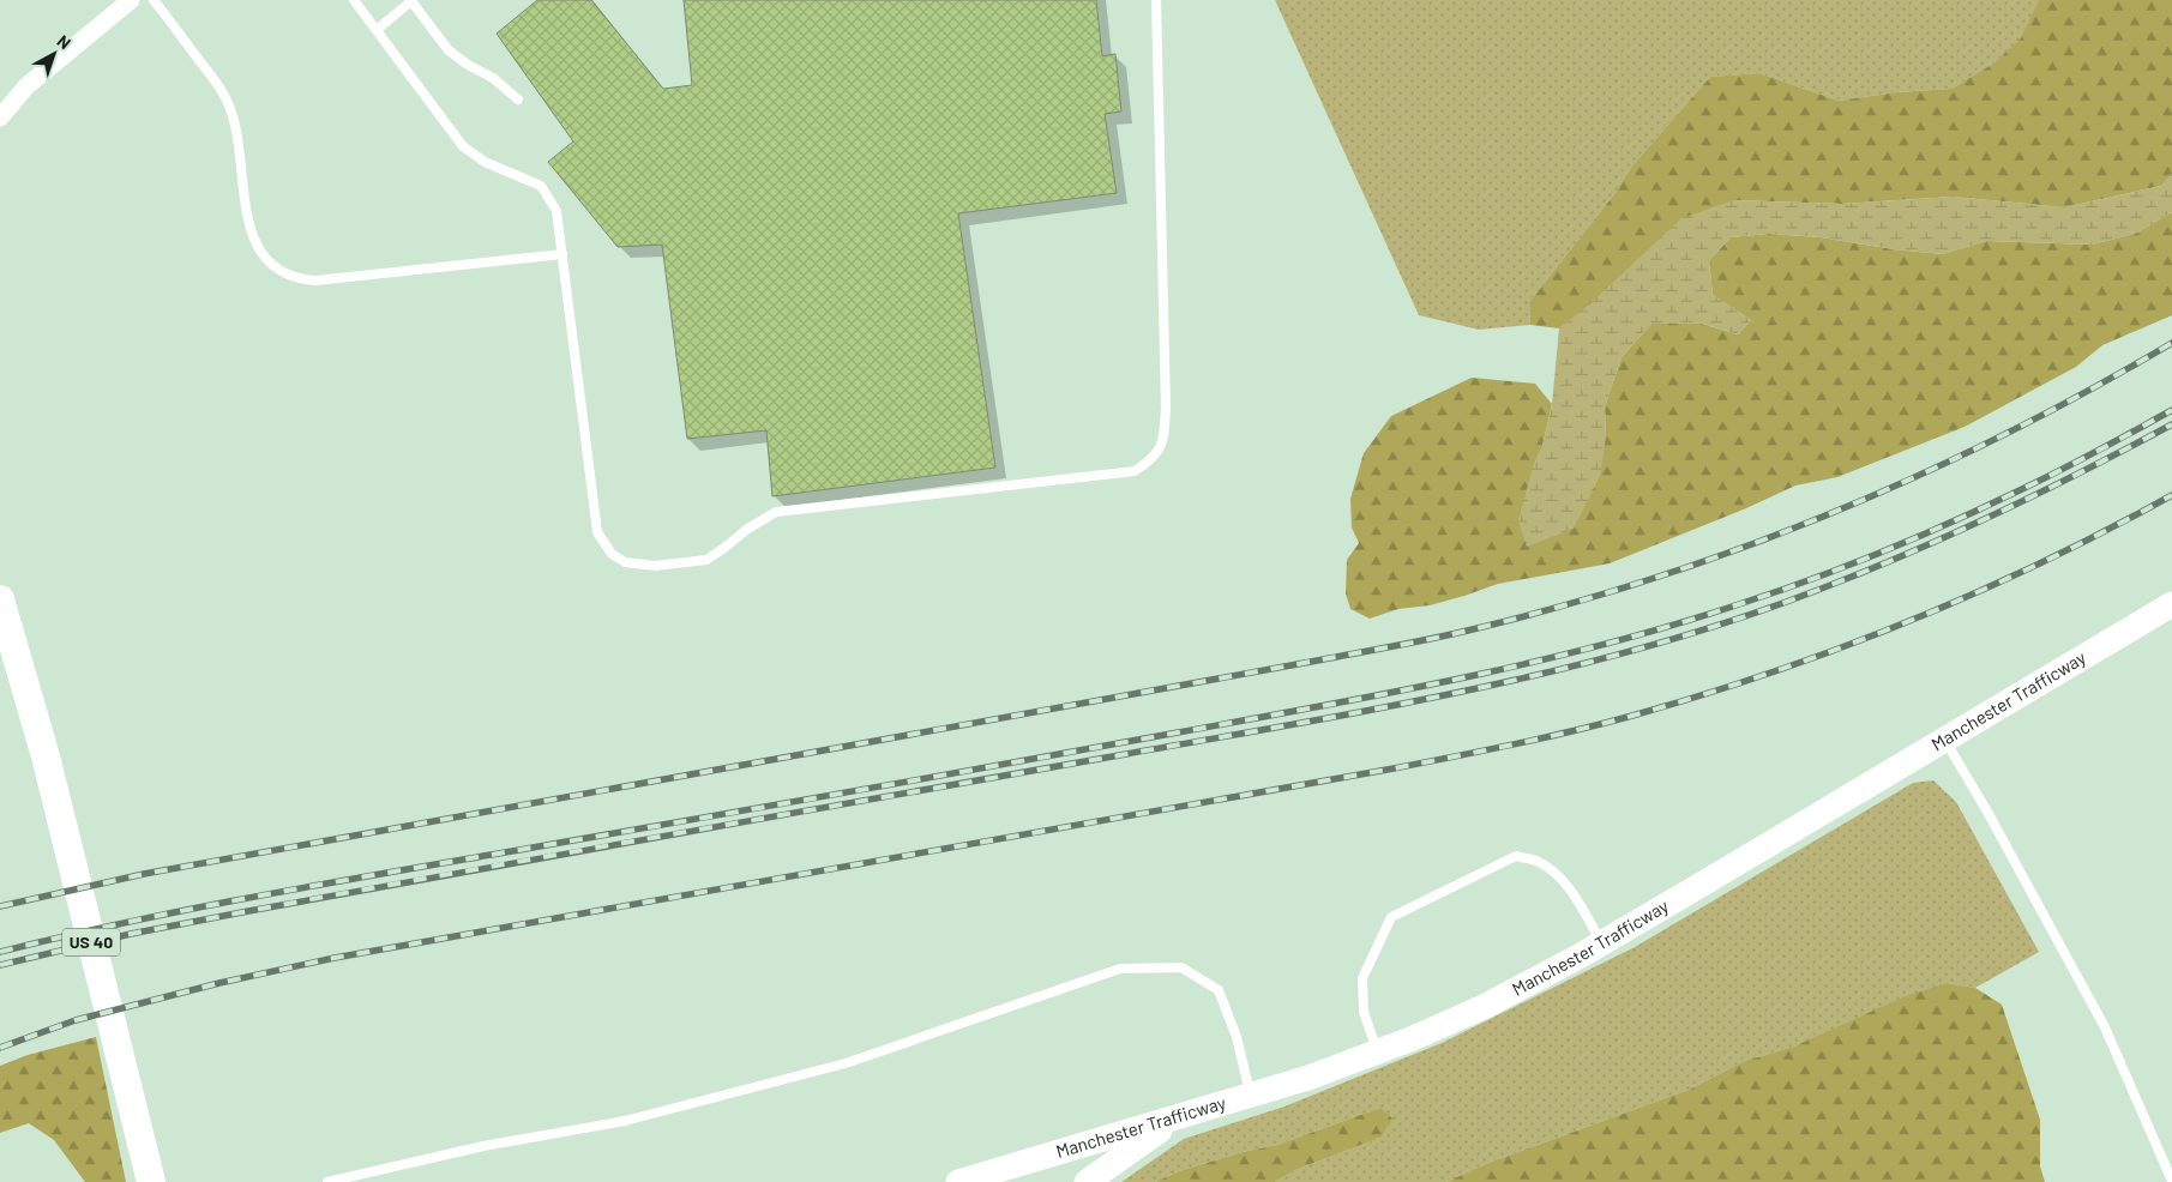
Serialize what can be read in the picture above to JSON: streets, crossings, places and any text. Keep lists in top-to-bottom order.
{
  "streets": {
    "main road": ["Manchester Trafficway", "US 40"]
  },
  "north": "top right"
}
